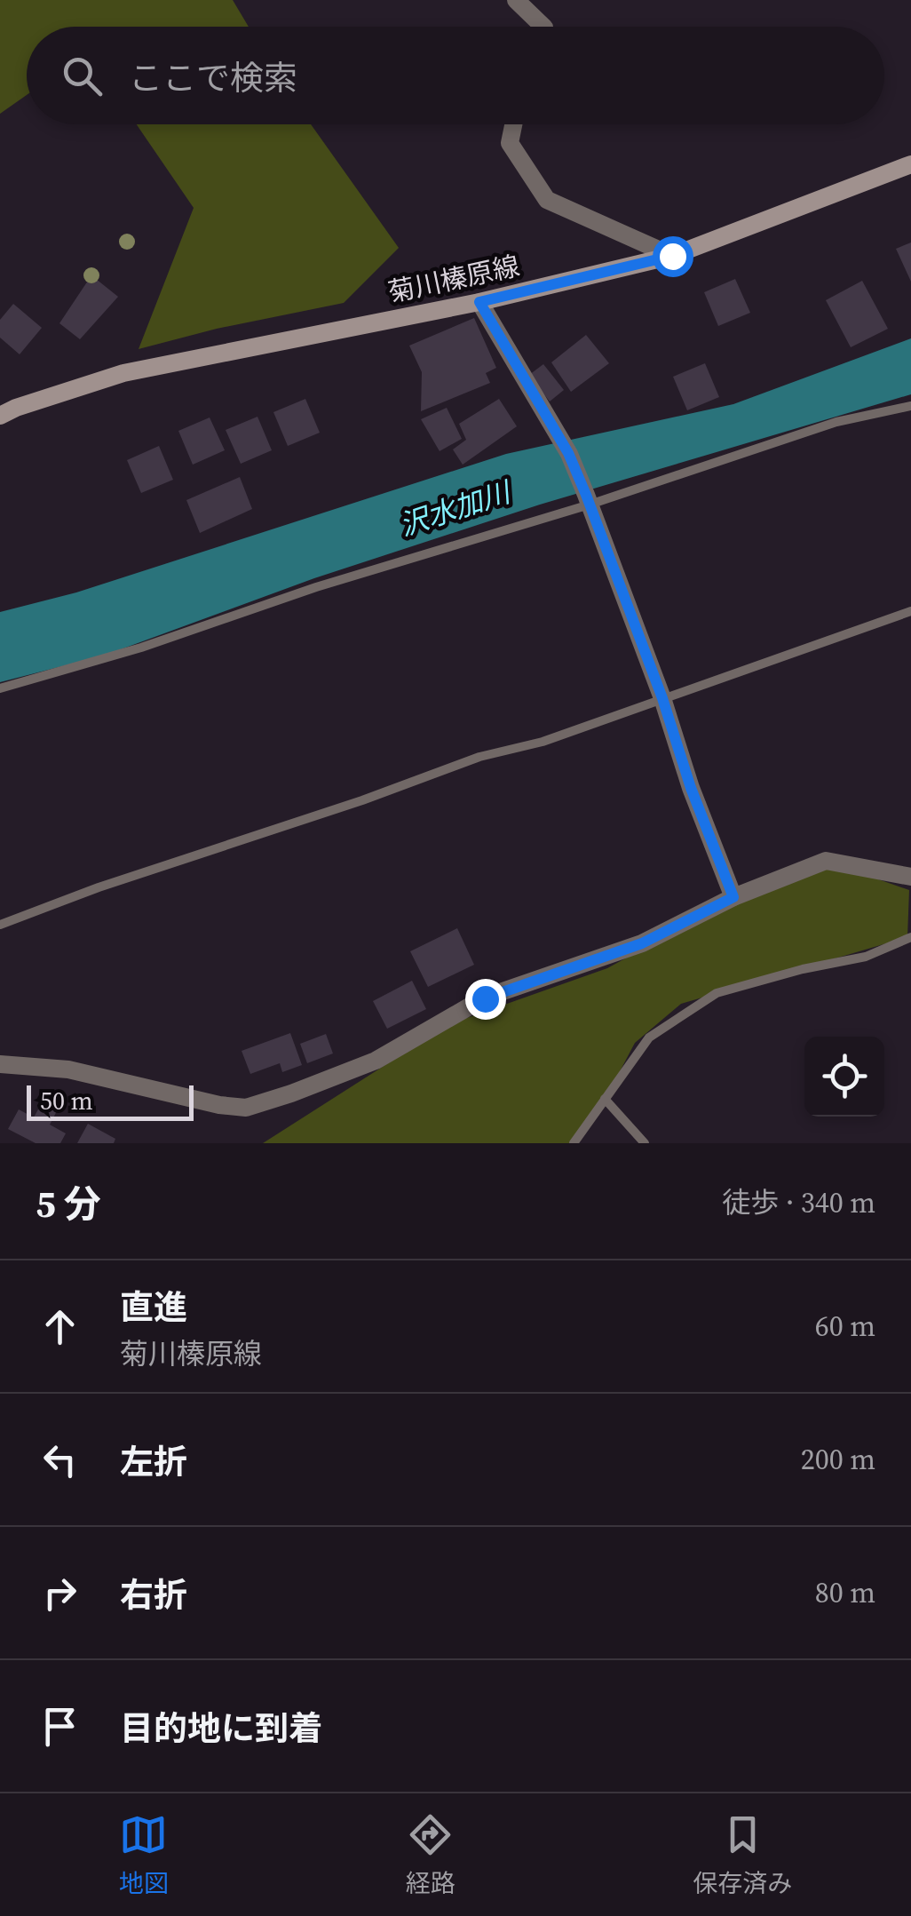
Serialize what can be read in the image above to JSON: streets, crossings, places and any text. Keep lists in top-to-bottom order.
{
  "streets": {
    "main road": ["菊川榛原線"]
  },
  "water": ["沢水加川"],
  "scale_bar": "50 m",
  "page": {
    "search": "ここで検索",
    "scale": "50 m",
    "heading": ["5 分", "徒歩 · 340 m"],
    "list": [
      ["直進", "菊川榛原線", "60 m"],
      ["左折", "200 m"],
      ["右折", "80 m"],
      "目的地に到着"
    ],
    "nav": ["地図", "経路", "保存済み"]
  }
}
